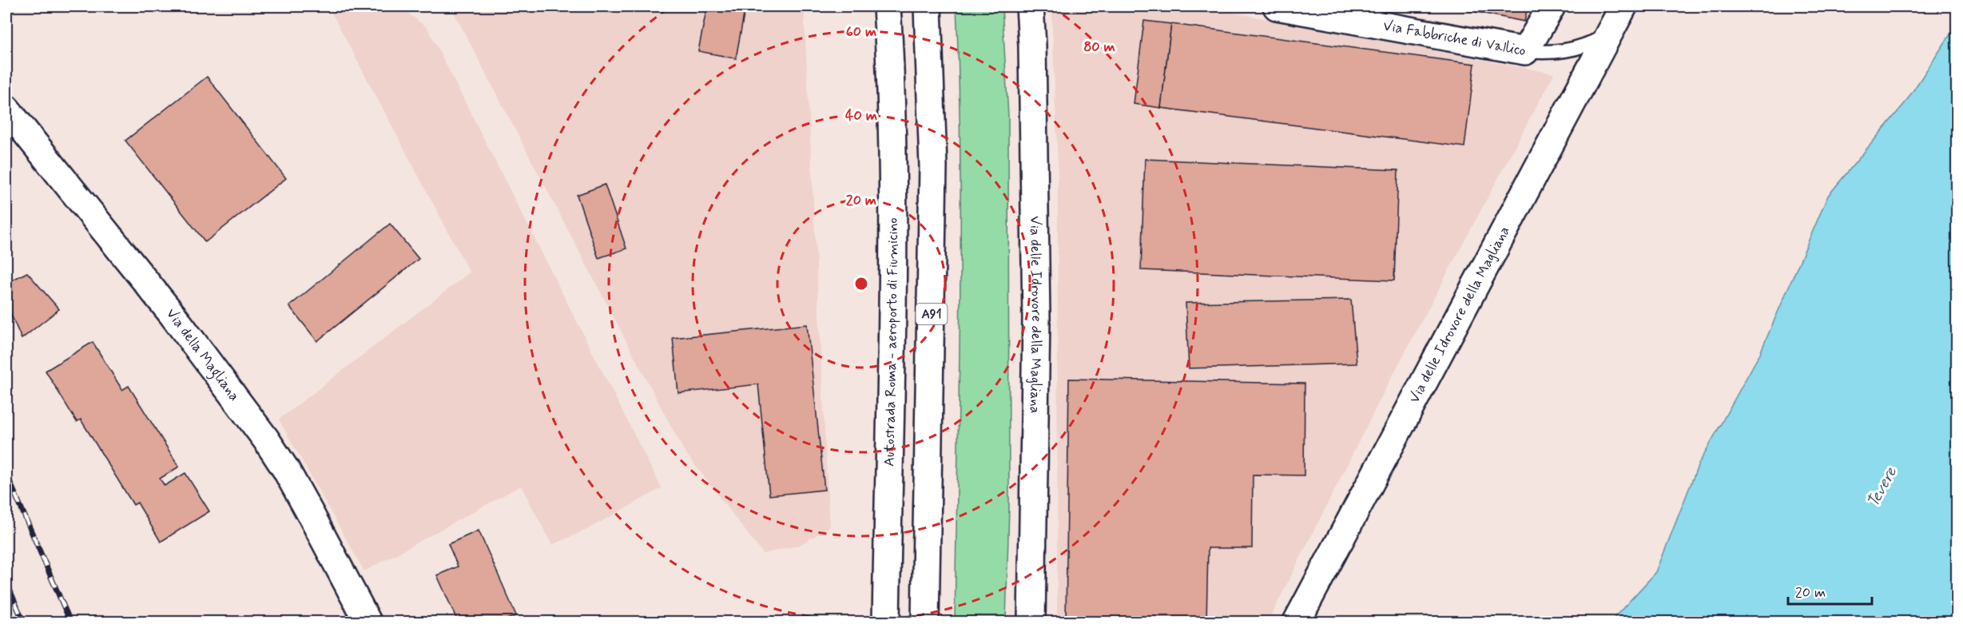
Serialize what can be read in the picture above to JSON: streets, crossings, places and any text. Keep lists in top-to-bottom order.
{
  "streets": {
    "main road": [
      "Via Fabbriche di Vallico",
      "A91",
      "Via delle Idrovore della Magliana",
      "Autostrada Roma - aeroporto di Fiumicino",
      "Via della Magliana"
    ]
  },
  "water": ["Tevere"],
  "scale_bar": "20 m",
  "rings": [
    "60 m",
    "80 m",
    "40 m",
    "20 m"
  ]
}
